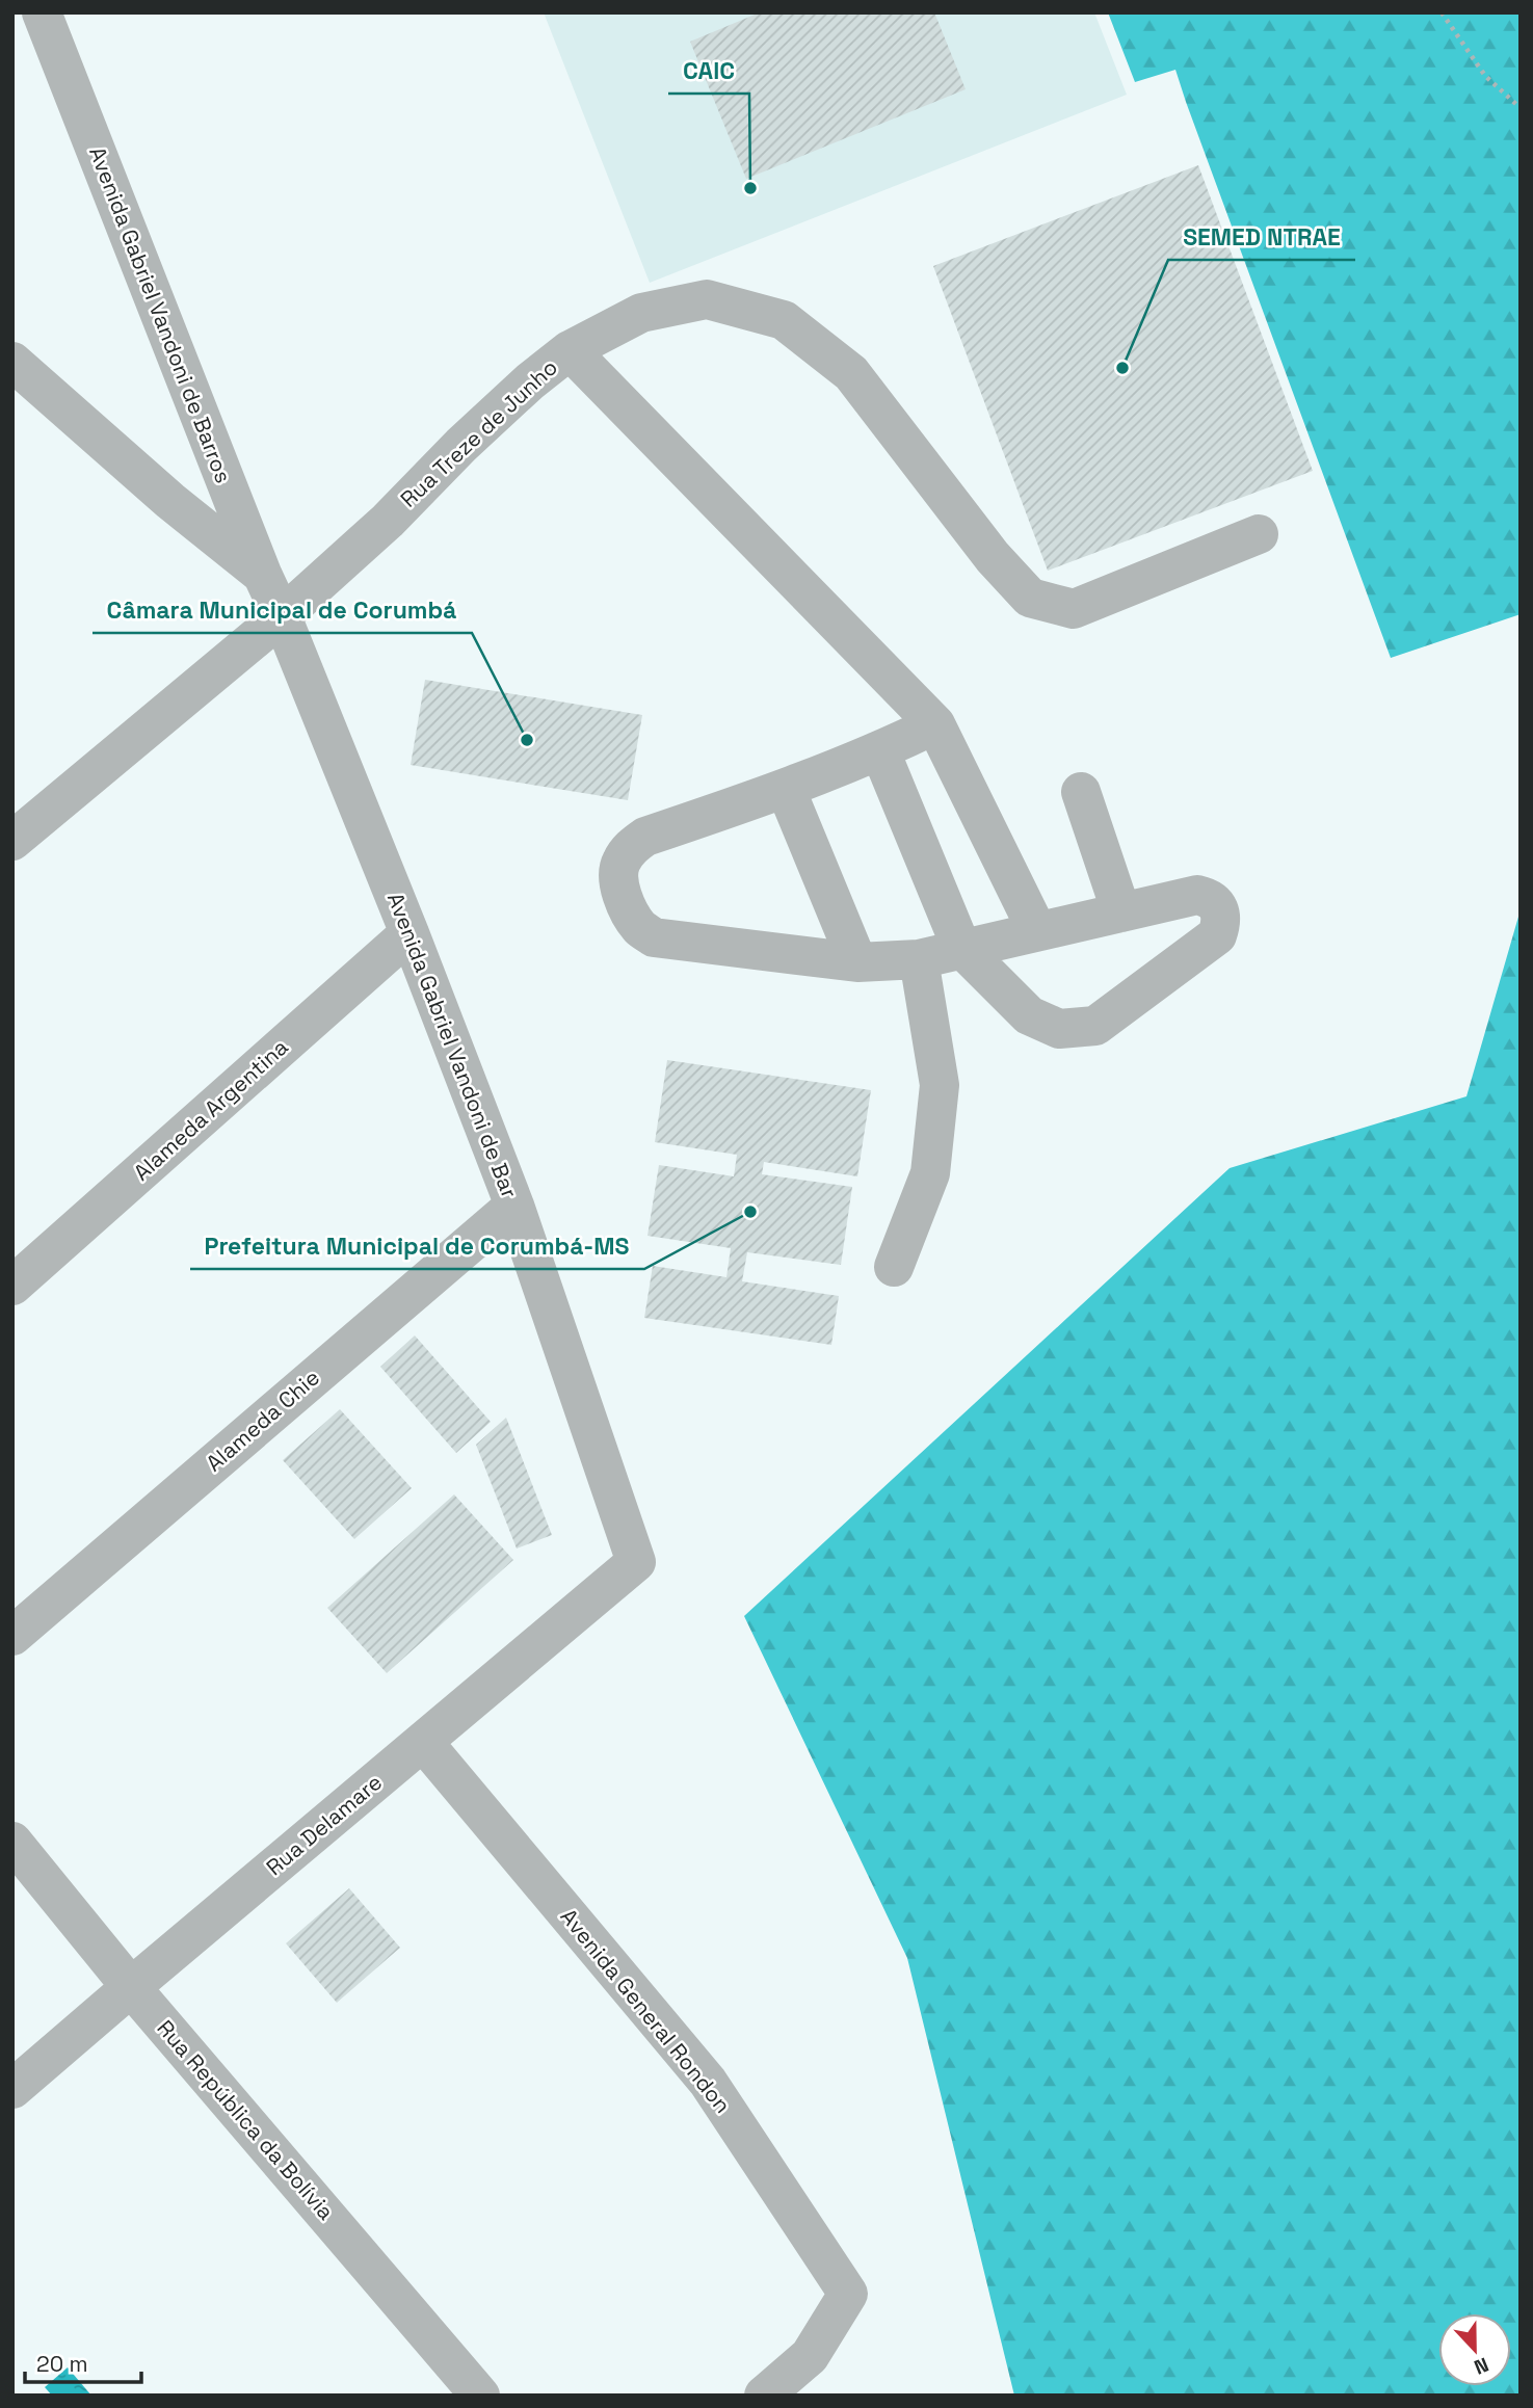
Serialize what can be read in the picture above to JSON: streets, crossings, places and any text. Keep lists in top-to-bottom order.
{
  "streets": {
    "street": [
      "Avenida Gabriel Vandoni de Barros",
      "Rua Treze de Junho",
      "Avenida Gabriel Vandoni de Bar",
      "Alameda Argentina",
      "Alameda Chie",
      "Rua Delamare",
      "Avenida General Rondon",
      "Rua República da Bolívia"
    ]
  },
  "crossings": [
    ["Avenida Gabriel Vandoni de Barros", "Rua Treze de Junho"],
    ["Avenida Gabriel Vandoni de Barros", "Avenida Gabriel Vandoni de Bar"],
    ["Rua Treze de Junho", "Avenida Gabriel Vandoni de Bar"],
    ["Avenida Gabriel Vandoni de Bar", "Alameda Argentina"],
    ["Avenida Gabriel Vandoni de Bar", "Alameda Chie"],
    ["Avenida Gabriel Vandoni de Bar", "Rua Delamare"],
    ["Rua Delamare", "Avenida General Rondon"],
    ["Rua Delamare", "Rua República da Bolívia"]
  ],
  "places": [
    "CAIC",
    "SEMED NTRAE",
    "Câmara Municipal de Corumbá",
    "Prefeitura Municipal de Corumbá-MS"
  ],
  "scale_bar": "20 m",
  "north": "bottom"
}
